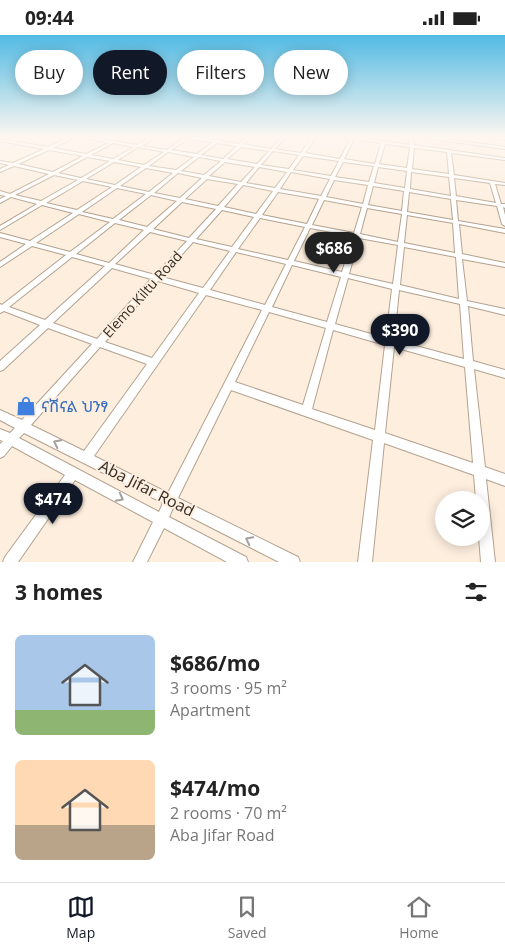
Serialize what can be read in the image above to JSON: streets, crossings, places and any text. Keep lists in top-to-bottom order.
{
  "streets": {
    "street": ["Elemo Kiltu Road", "Aba Jifar Road"]
  },
  "crossings": [
    ["Elemo Kiltu Road", "Aba Jifar Road"]
  ],
  "places": {
    "shop": ["ናሽናል ህንፃ"]
  },
  "page": {
    "status": "09:44",
    "chip": [
      "Buy",
      "Rent",
      "Filters",
      "New"
    ],
    "price": ["$686", "$390", "$474"],
    "heading": "3 homes",
    "list": [
      {
        "name": "$686/mo",
        "note": "3 rooms · 95 m² · Apartment"
      },
      {
        "name": "$474/mo",
        "note": "2 rooms · 70 m² · Aba Jifar Road"
      }
    ],
    "tabs": ["Map", "Saved", "Home"]
  }
}
